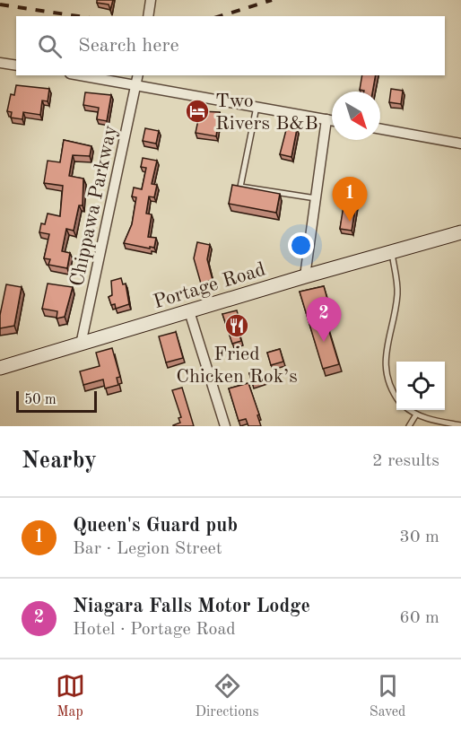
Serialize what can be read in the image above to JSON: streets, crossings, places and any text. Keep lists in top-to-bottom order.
{
  "streets": {
    "main road": ["Portage Road"],
    "street": ["Chippawa Parkway"]
  },
  "crossings": [
    ["Chippawa Parkway", "Portage Road"]
  ],
  "places": {
    "hotel": ["Two Rivers B&B"],
    "restaurant": ["Fried Chicken Rok’s"]
  },
  "scale_bar": "50 m",
  "north": "bottom right",
  "page": {
    "search": "Search here",
    "pins": ["1", "2"],
    "scale": "50 m",
    "heading": ["Nearby", "2 results"],
    "list": [
      {
        "mark": "1",
        "name": "Queen's Guard pub",
        "note": "Bar · Legion Street",
        "value": "30 m"
      },
      {
        "mark": "2",
        "name": "Niagara Falls Motor Lodge",
        "note": "Hotel · Portage Road",
        "value": "60 m"
      }
    ],
    "nav": ["Map", "Directions", "Saved"]
  }
}
